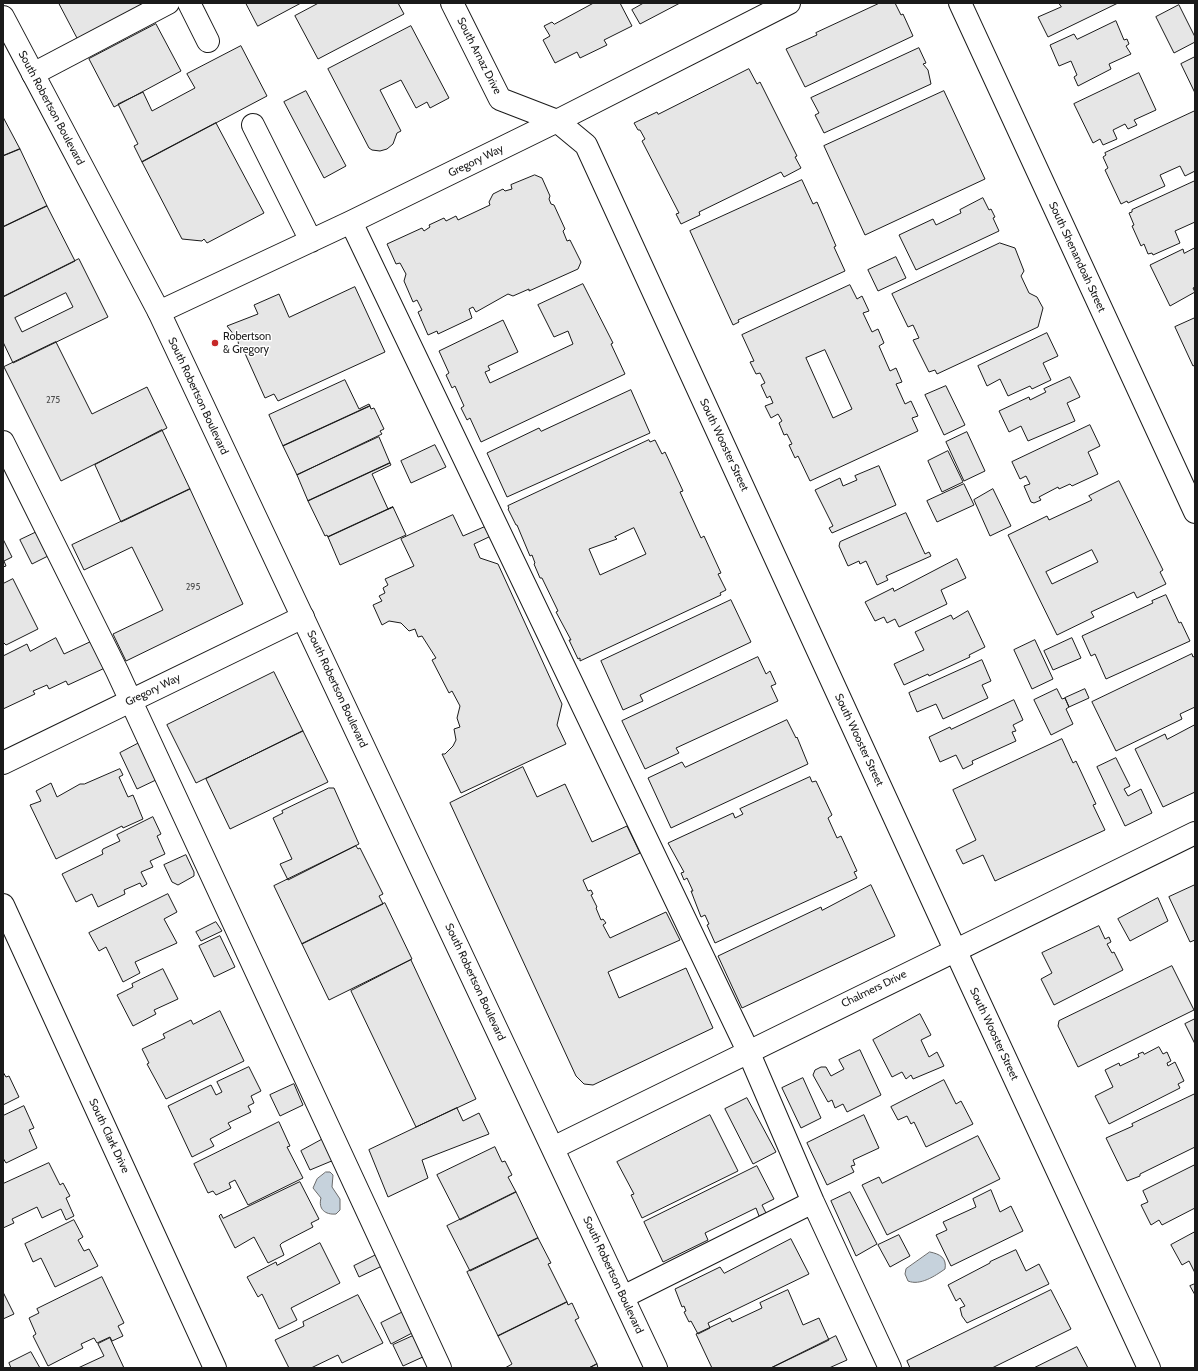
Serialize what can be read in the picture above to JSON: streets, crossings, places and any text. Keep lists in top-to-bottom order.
{
  "streets": {
    "street": [
      "South Arnaz Drive",
      "South Robertson Boulevard",
      "Gregory Way",
      "South Shenandoah Street",
      "South Wooster Street",
      "Chalmers Drive",
      "South Clark Drive"
    ]
  },
  "crossings": [
    ["South Arnaz Drive", "Gregory Way"],
    ["South Arnaz Drive", "South Wooster Street"],
    ["South Robertson Boulevard", "Gregory Way"],
    ["South Robertson Boulevard", "Chalmers Drive"],
    ["Gregory Way", "South Wooster Street"],
    ["South Wooster Street", "Chalmers Drive"]
  ],
  "places": ["Robertson & Gregory"],
  "house_numbers": ["275", "295"]
}
